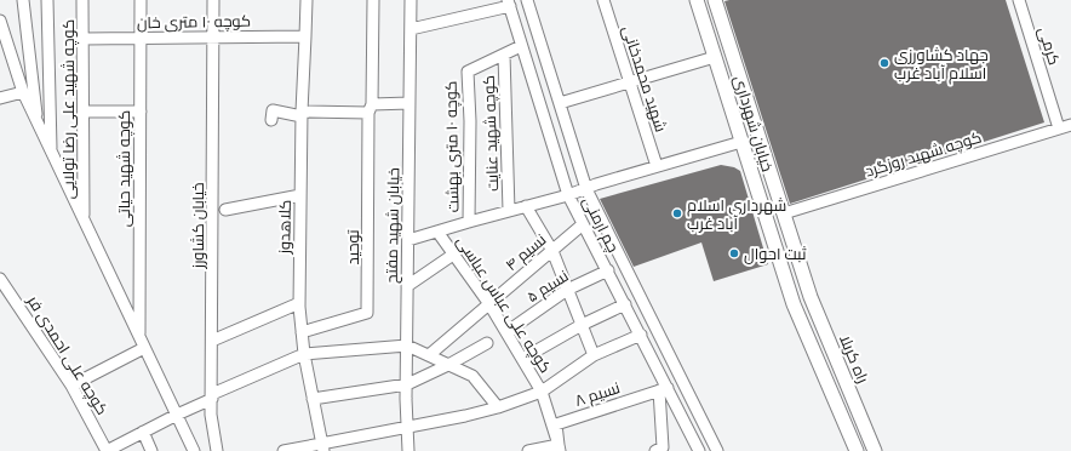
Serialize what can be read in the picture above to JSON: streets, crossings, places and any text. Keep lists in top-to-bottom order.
{
  "streets": {
    "main road": ["خیابان شهرداری", "راه کربلا"],
    "street": [
      "کوچه ۱۰ متری خان",
      "کرمی",
      "شهید محمدخانی",
      "کوچه شهید علی رضا تولایی",
      "کوچه شهید عنایت",
      "کوچه ۱۰ متری بهشت",
      "کوچه شهید روزگرد",
      "کوچه شهید حیاتی",
      "چم ارمنی",
      "خیابان کشاورز",
      "خیابان شهید مفتح",
      "کلاهدوز",
      "توحید",
      "نسیم ۴",
      "نسیم ۵",
      "کوچه علی عباس عباسی",
      "کوچه علی احمدی فر",
      "نسیم ۸"
    ]
  },
  "crossings": [
    ["کوچه ۱۰ متری خان", "کوچه شهید علی رضا تولایی"],
    ["کوچه ۱۰ متری خان", "کوچه شهید حیاتی"],
    ["کوچه ۱۰ متری خان", "خیابان کشاورز"],
    ["کوچه ۱۰ متری خان", "کلاهدوز"],
    ["کرمی", "کوچه شهید روزگرد"],
    ["خیابان شهرداری", "کوچه شهید روزگرد"],
    ["خیابان شهرداری", "راه کربلا"],
    ["کوچه شهید عنایت", "کوچه ۱۰ متری بهشت"],
    ["چم ارمنی", "نسیم ۴"],
    ["چم ارمنی", "نسیم ۵"],
    ["چم ارمنی", "نسیم ۸"],
    ["کلاهدوز", "توحید"],
    ["نسیم ۴", "کوچه علی عباس عباسی"],
    ["نسیم ۵", "کوچه علی عباس عباسی"],
    ["کوچه علی عباس عباسی", "نسیم ۸"]
  ],
  "places": ["جهاد کشاورزی اسلام آباد غرب", "شهرداری اسلام آباد غرب", "ثبت احوال"]
}
